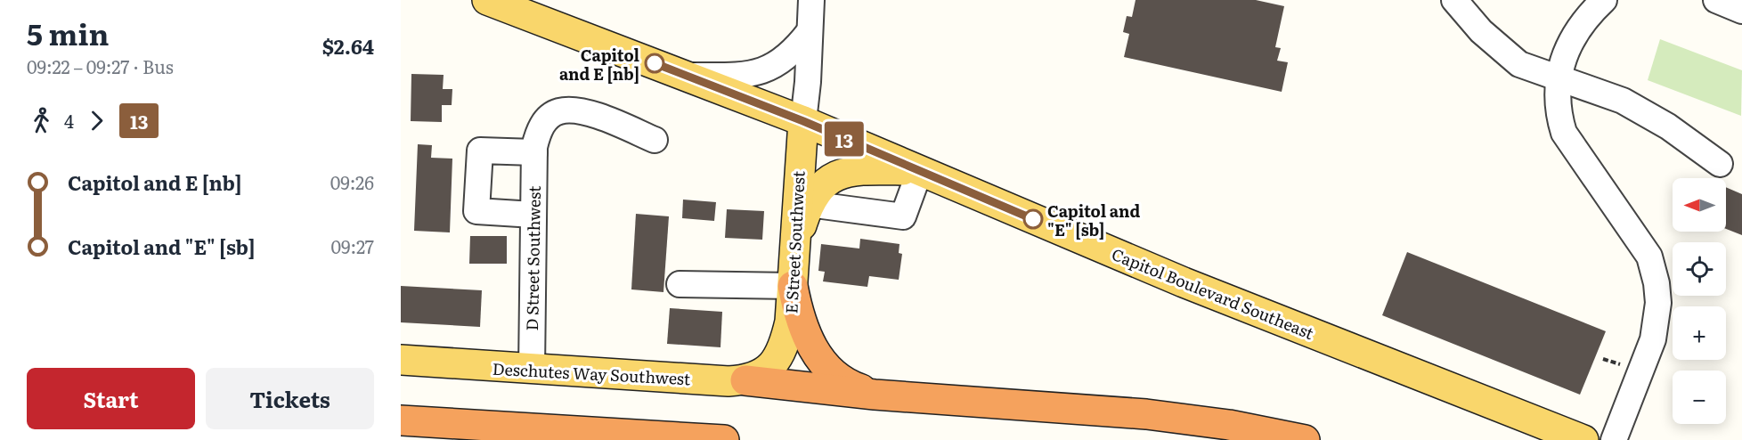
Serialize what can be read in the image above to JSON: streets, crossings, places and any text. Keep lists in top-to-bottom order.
{
  "streets": {
    "main road": ["E Street Southwest", "Capitol Boulevard Southeast", "Deschutes Way Southwest"],
    "street": ["D Street Southwest"]
  },
  "crossings": [
    ["E Street Southwest", "Capitol Boulevard Southeast"],
    ["E Street Southwest", "Deschutes Way Southwest"],
    ["D Street Southwest", "Deschutes Way Southwest"]
  ],
  "places": ["Capitol and E [nb]", "Capitol and \"E\" [sb]"],
  "lines": ["bus line 13"],
  "north": "left",
  "page": {
    "heading": ["5 min", "09:22 – 09:27 · Bus", "$2.64"],
    "on_map": "13",
    "legs": ["4", "13"],
    "list": [
      {
        "name": "Capitol and E [nb]",
        "value": "09:26"
      },
      {
        "name": "Capitol and \"E\" [sb]",
        "value": "09:27"
      }
    ],
    "map_buttons": ["+", "−"],
    "buttons": ["Start", "Tickets"]
  }
}
